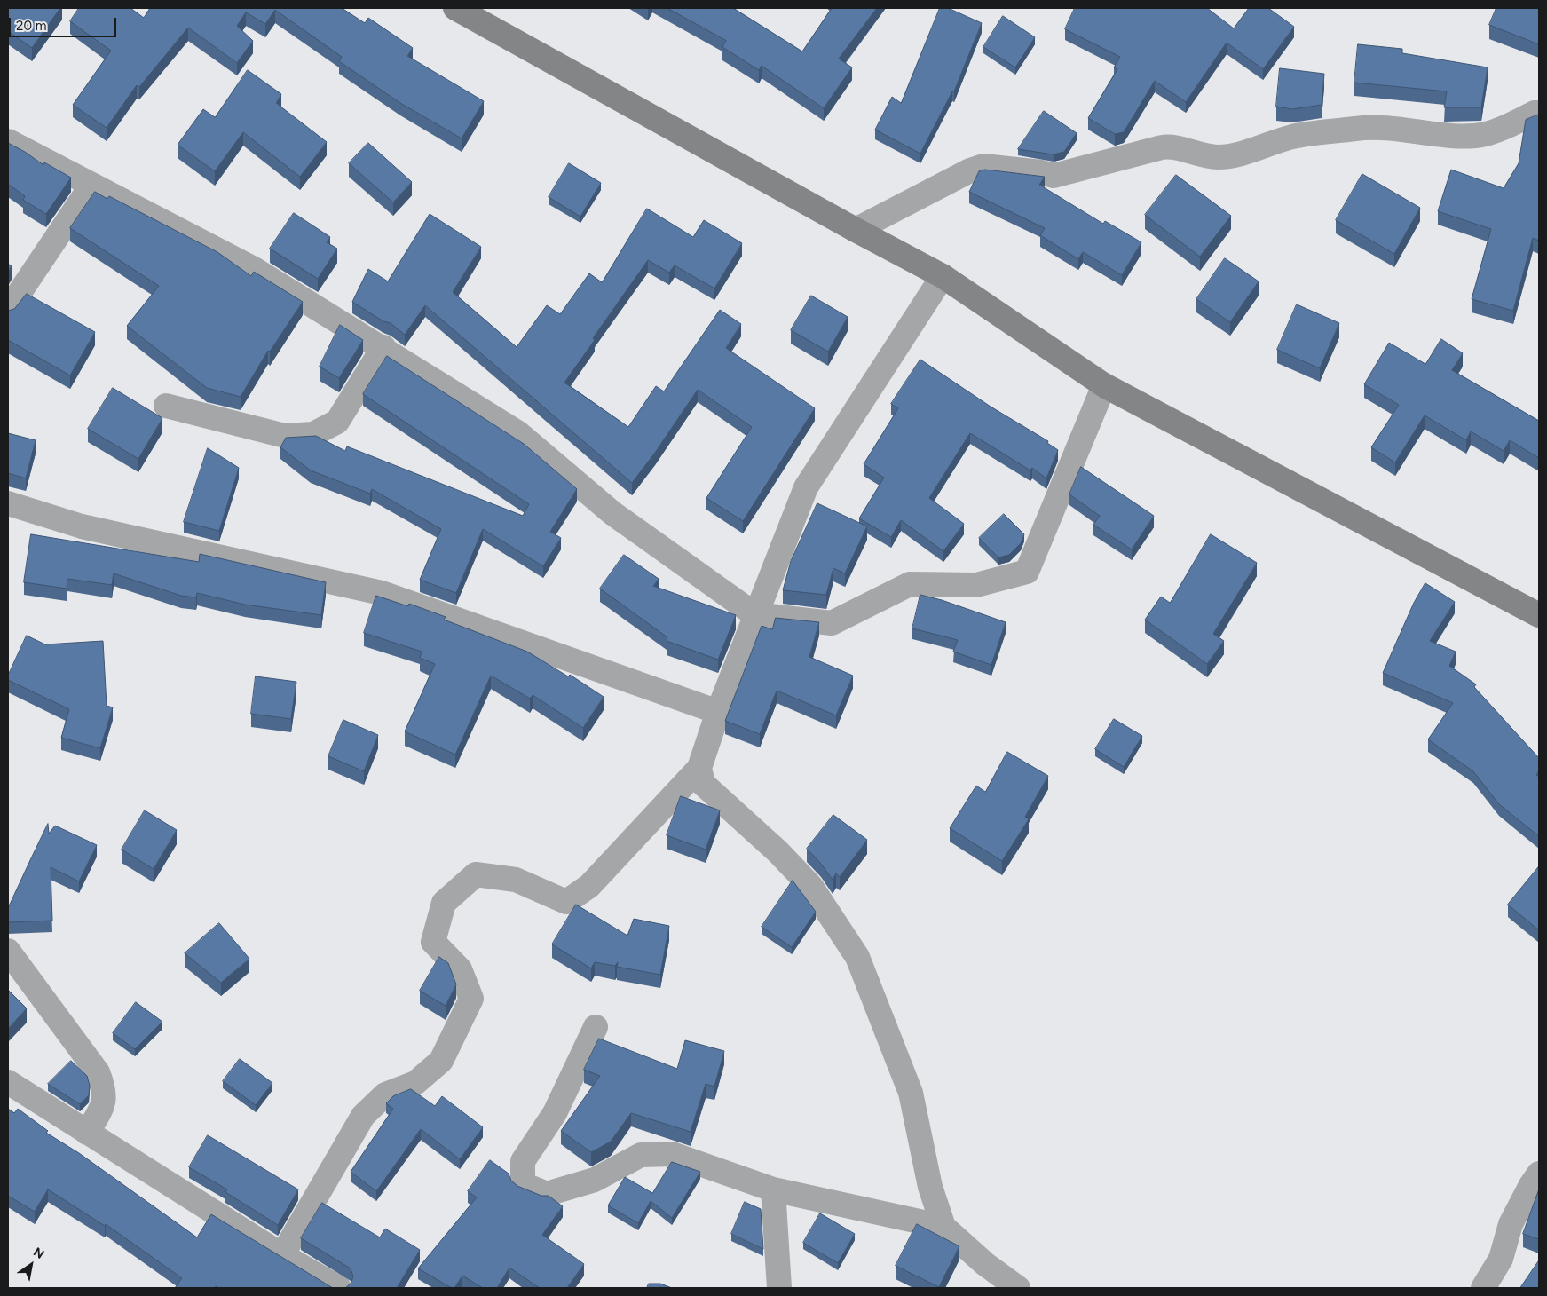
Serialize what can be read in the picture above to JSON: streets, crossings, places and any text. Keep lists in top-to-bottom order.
{
  "scale_bar": "20 m",
  "north": "top right"
}
